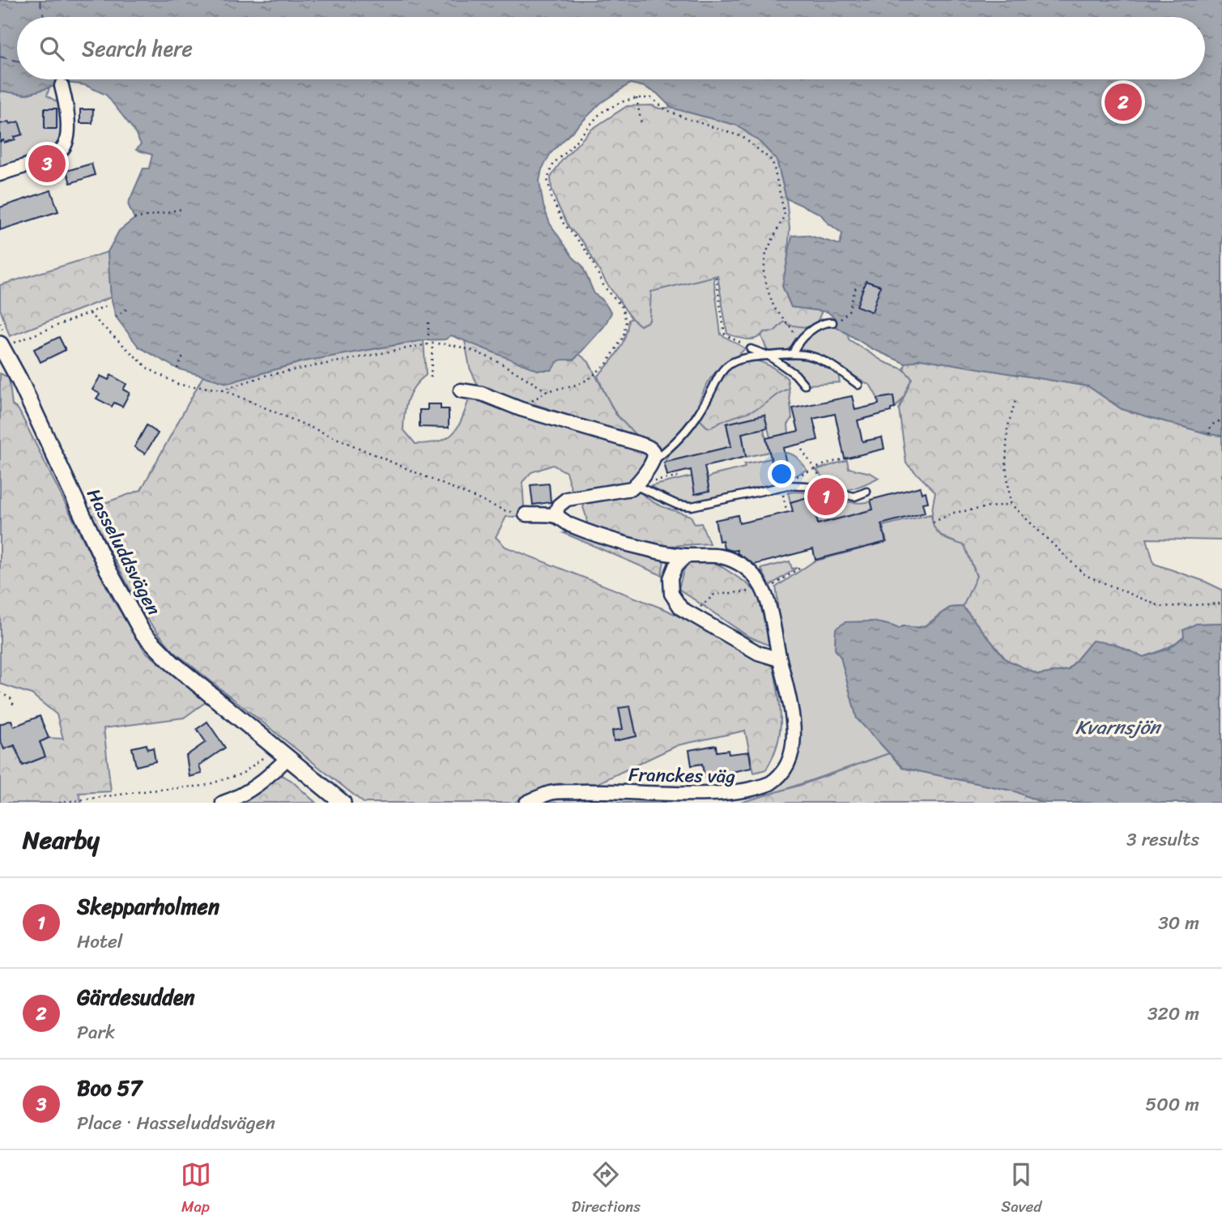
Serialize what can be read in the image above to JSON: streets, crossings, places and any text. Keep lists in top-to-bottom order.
{
  "streets": {
    "street": ["Hasseluddsvägen", "Franckes väg"]
  },
  "water": ["Kvarnsjön"],
  "page": {
    "search": "Search here",
    "pins": ["2", "3", "1"],
    "heading": ["Nearby", "3 results"],
    "list": [
      {
        "mark": "1",
        "name": "Skepparholmen",
        "note": "Hotel",
        "value": "30 m"
      },
      {
        "mark": "2",
        "name": "Gärdesudden",
        "note": "Park",
        "value": "320 m"
      },
      {
        "mark": "3",
        "name": "Boo 57",
        "note": "Place · Hasseluddsvägen",
        "value": "500 m"
      }
    ],
    "nav": ["Map", "Directions", "Saved"]
  }
}
